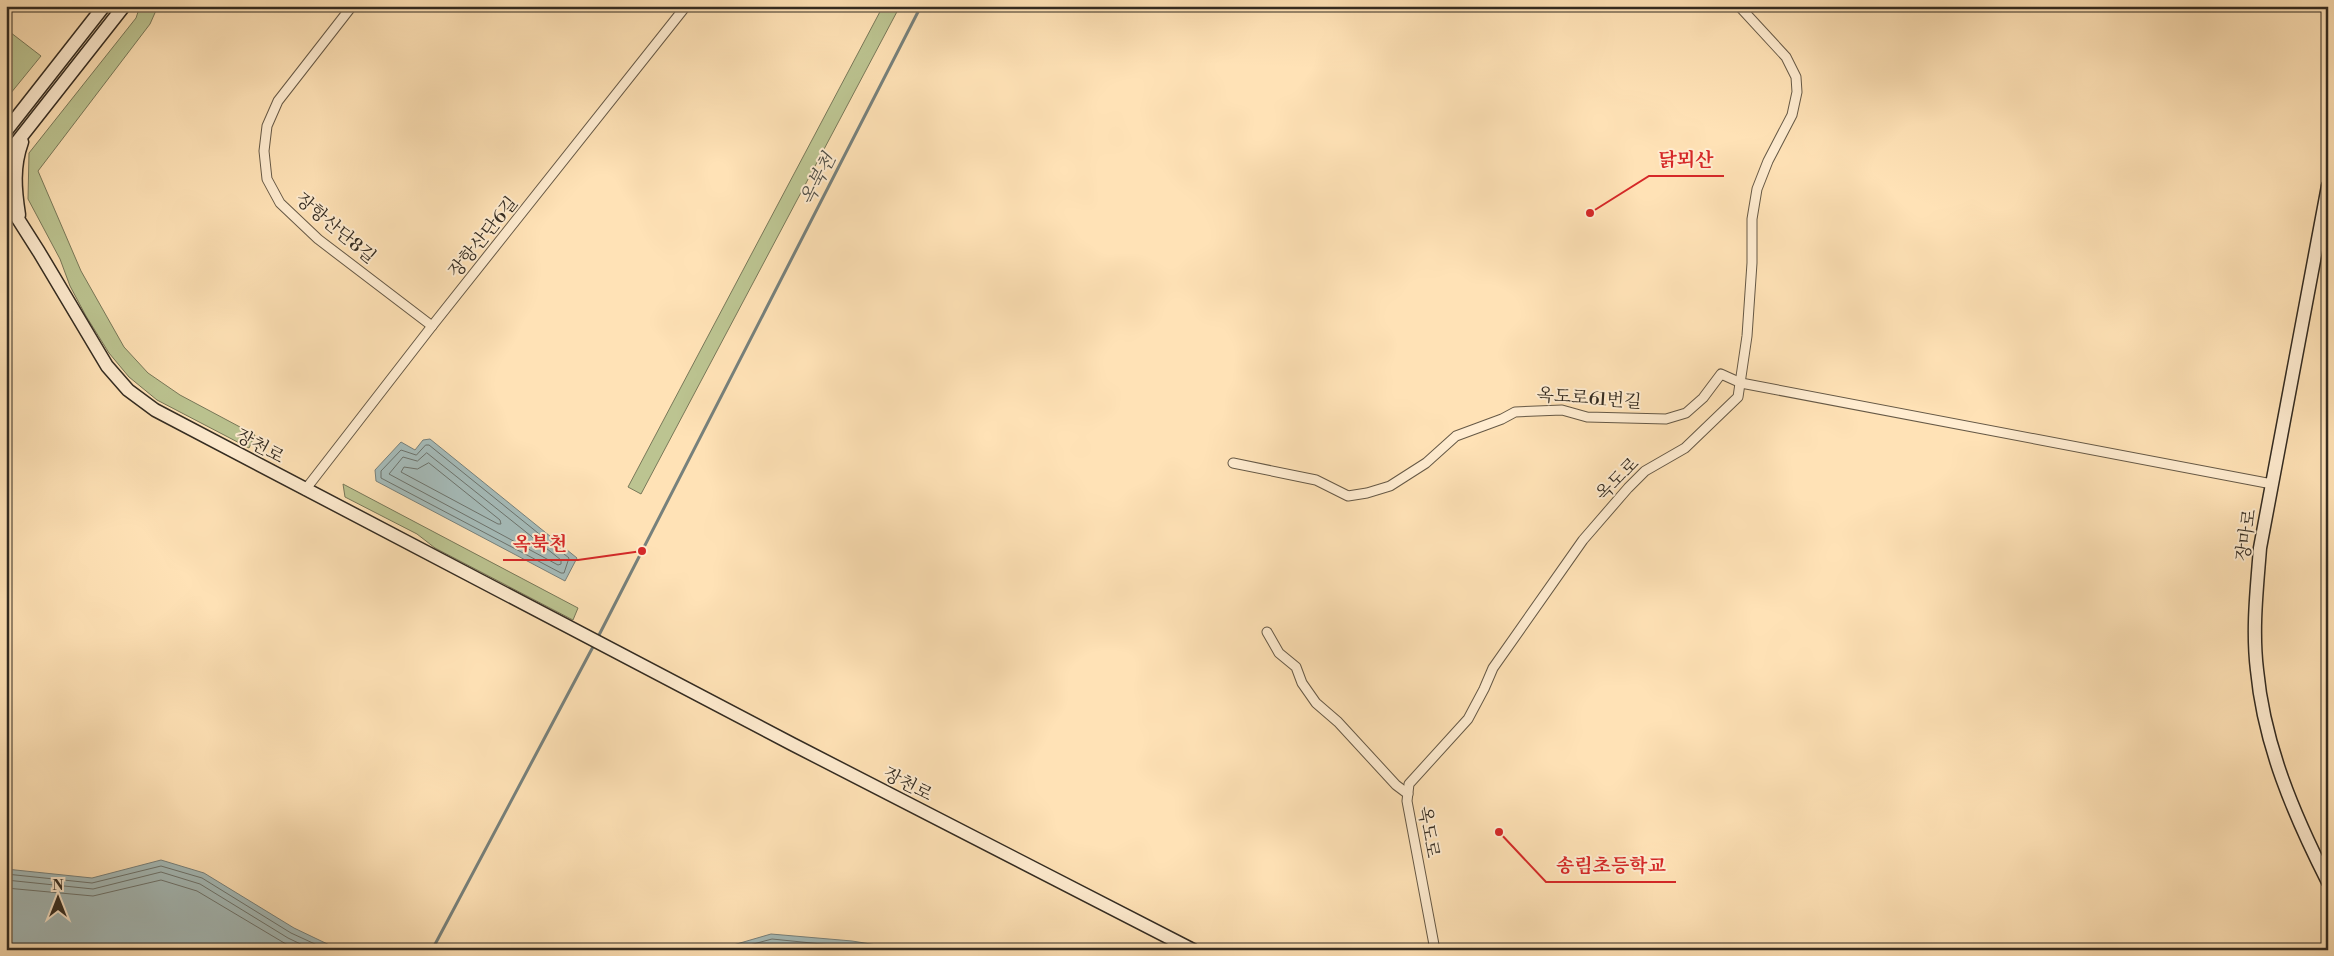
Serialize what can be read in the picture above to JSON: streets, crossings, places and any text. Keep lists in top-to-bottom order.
{
  "streets": {
    "main road": ["장천로", "장마로"],
    "street": [
      "장항산단8길",
      "장항산단6길",
      "옥도로61번길",
      "옥도로"
    ]
  },
  "crossings": [
    ["장항산단8길", "장항산단6길"],
    ["장항산단6길", "장천로"],
    ["옥도로61번길", "옥도로"]
  ],
  "water": ["옥북천"],
  "places": ["닭뫼산", "옥북천", "송림초등학교"],
  "north": "top"
}
